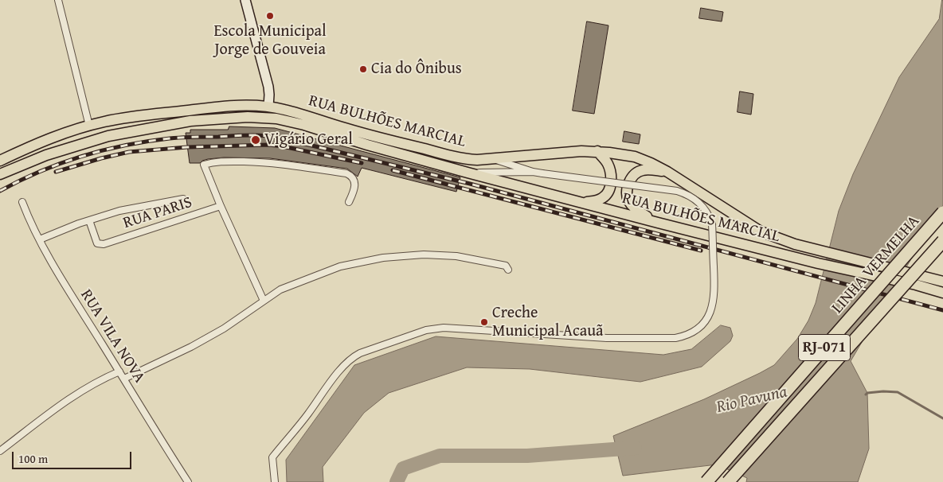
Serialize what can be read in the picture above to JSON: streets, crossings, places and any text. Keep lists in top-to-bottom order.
{
  "streets": {
    "highway": ["LINHA VERMELHA", "RJ-071"],
    "main road": ["RUA BULHÕES MARCIAL"],
    "street": ["RUA PARIS", "RUA VILA NOVA"]
  },
  "water": ["Rio Pavuna"],
  "places": [
    "Escola Municipal Jorge de Gouveia",
    "Cia do Ônibus",
    "Vigário Geral",
    "Creche Municipal Acauã"
  ],
  "scale_bar": "100 m"
}
